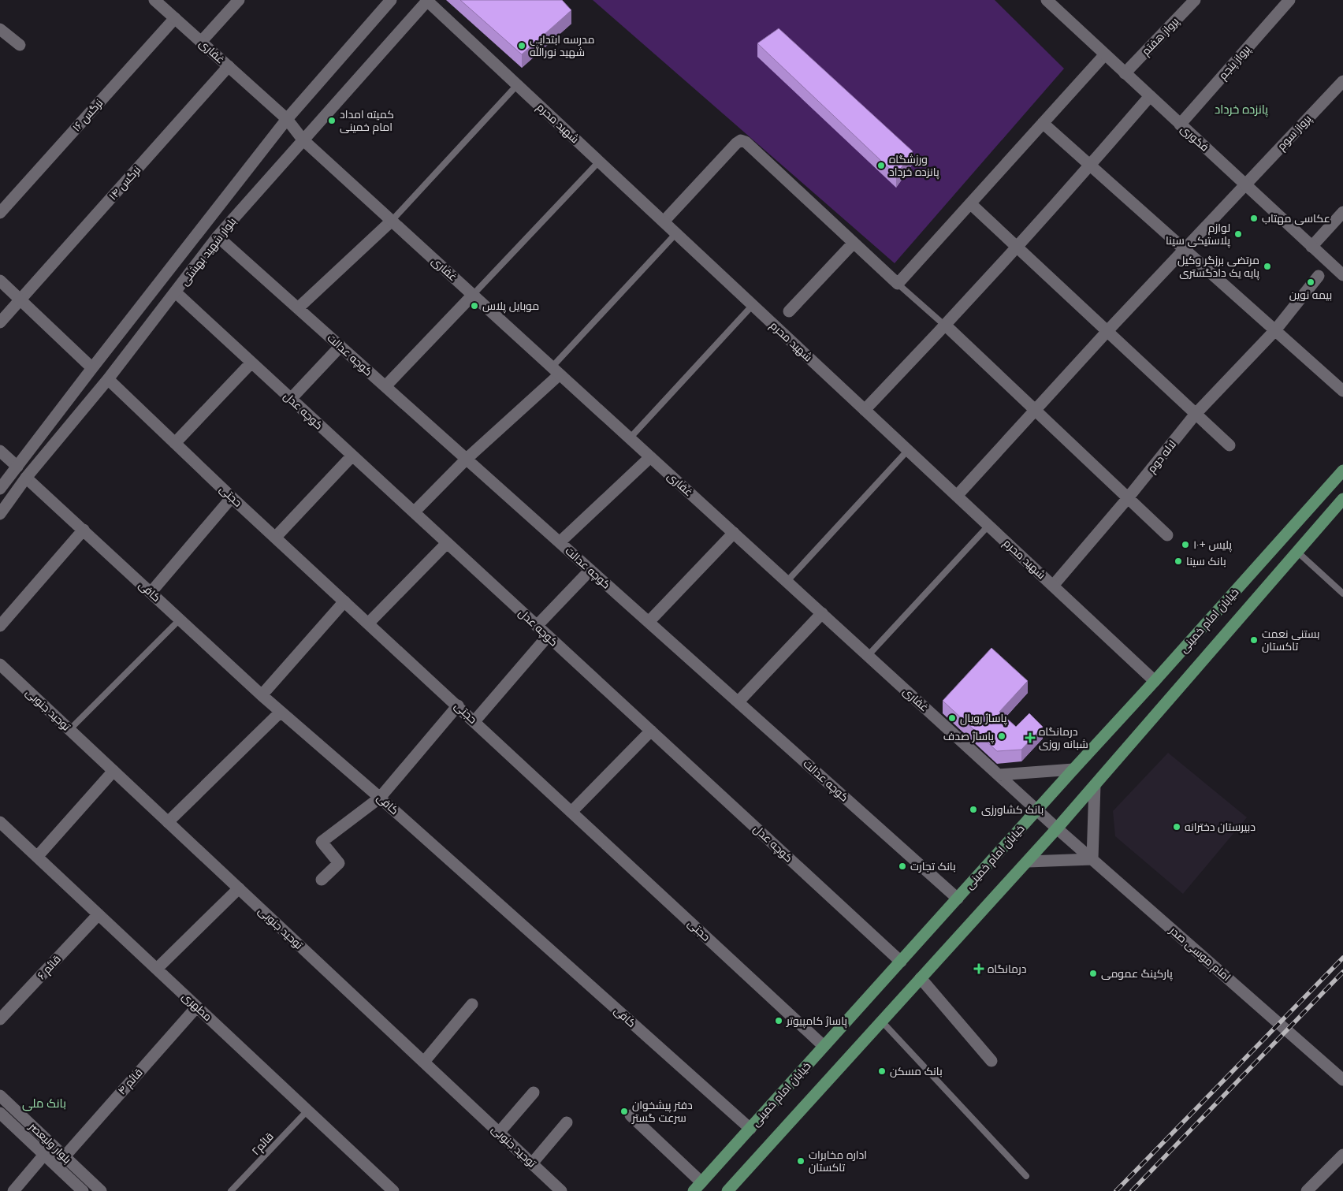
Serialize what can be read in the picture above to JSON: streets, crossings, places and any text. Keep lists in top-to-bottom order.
{
  "streets": {
    "main road": ["خیابان امام خمینی"],
    "street": [
      "پرواز هفتم",
      "غفاری",
      "پرواز پنجم",
      "نرگس ۱۶",
      "شهید محرم",
      "پرواز سوم",
      "فکوری",
      "نرگس ۱۴",
      "بلوار شهید بهشتی",
      "کوچه عدالت",
      "کوچه عدل",
      "لاله دوم",
      "حجتی",
      "کافی",
      "توحید جنوبی",
      "امام موسی صدر",
      "قائم ۶",
      "مطهری",
      "قائم ۴",
      "بلوار ولیعصر"
    ],
    "lane": ["قائم۲"]
  },
  "crossings": [
    ["پرواز هفتم", "فکوری"],
    ["غفاری", "نرگس ۱۶"],
    ["غفاری", "نرگس ۱۴"],
    ["غفاری", "بلوار شهید بهشتی"],
    ["غفاری", "خیابان امام خمینی"],
    ["غفاری", "امام موسی صدر"],
    ["پرواز پنجم", "فکوری"],
    ["شهید محرم", "پرواز سوم"],
    ["شهید محرم", "بلوار شهید بهشتی"],
    ["شهید محرم", "لاله دوم"],
    ["شهید محرم", "خیابان امام خمینی"],
    ["پرواز سوم", "فکوری"],
    ["بلوار شهید بهشتی", "کوچه عدالت"],
    ["بلوار شهید بهشتی", "کوچه عدل"],
    ["بلوار شهید بهشتی", "حجتی"],
    ["بلوار شهید بهشتی", "کافی"],
    ["کوچه عدالت", "خیابان امام خمینی"],
    ["کوچه عدل", "خیابان امام خمینی"],
    ["حجتی", "خیابان امام خمینی"],
    ["کافی", "خیابان امام خمینی"],
    ["خیابان امام خمینی", "امام موسی صدر"],
    ["قائم ۶", "مطهری"],
    ["مطهری", "قائم ۴"],
    ["مطهری", "قائم۲"],
    ["قائم ۴", "بلوار ولیعصر"]
  ],
  "districts": ["پانزده خرداد", "بانک ملی"],
  "places": {
    "other": [
      "مدرسه ابتدایی شهید نورالله",
      "کمیته امداد امام خمینی",
      "ورزشگاه پانزده خرداد",
      "عکاسی مهتاب",
      "لوازم پلاستیکی سینا",
      "مرتضی برزگر وکیل پایه یک دادگستری",
      "بیمه نوین",
      "موبایل پلاس",
      "پلیس +۱۰",
      "بانک سینا",
      "بستنی نعمت تاکستان",
      "پاساژ رویال",
      "پاساژ صدف",
      "بانک کشاورزی",
      "دبیرستان دخترانه",
      "بانک تجارت",
      "پارکینگ عمومی",
      "پاساژ کامپیوتر",
      "بانک مسکن",
      "دفتر پیشخوان سرعت گستر",
      "اداره مخابرات تاکستان"
    ],
    "health": ["درمانگاه شبانه روزی", "درمانگاه"]
  }
}
